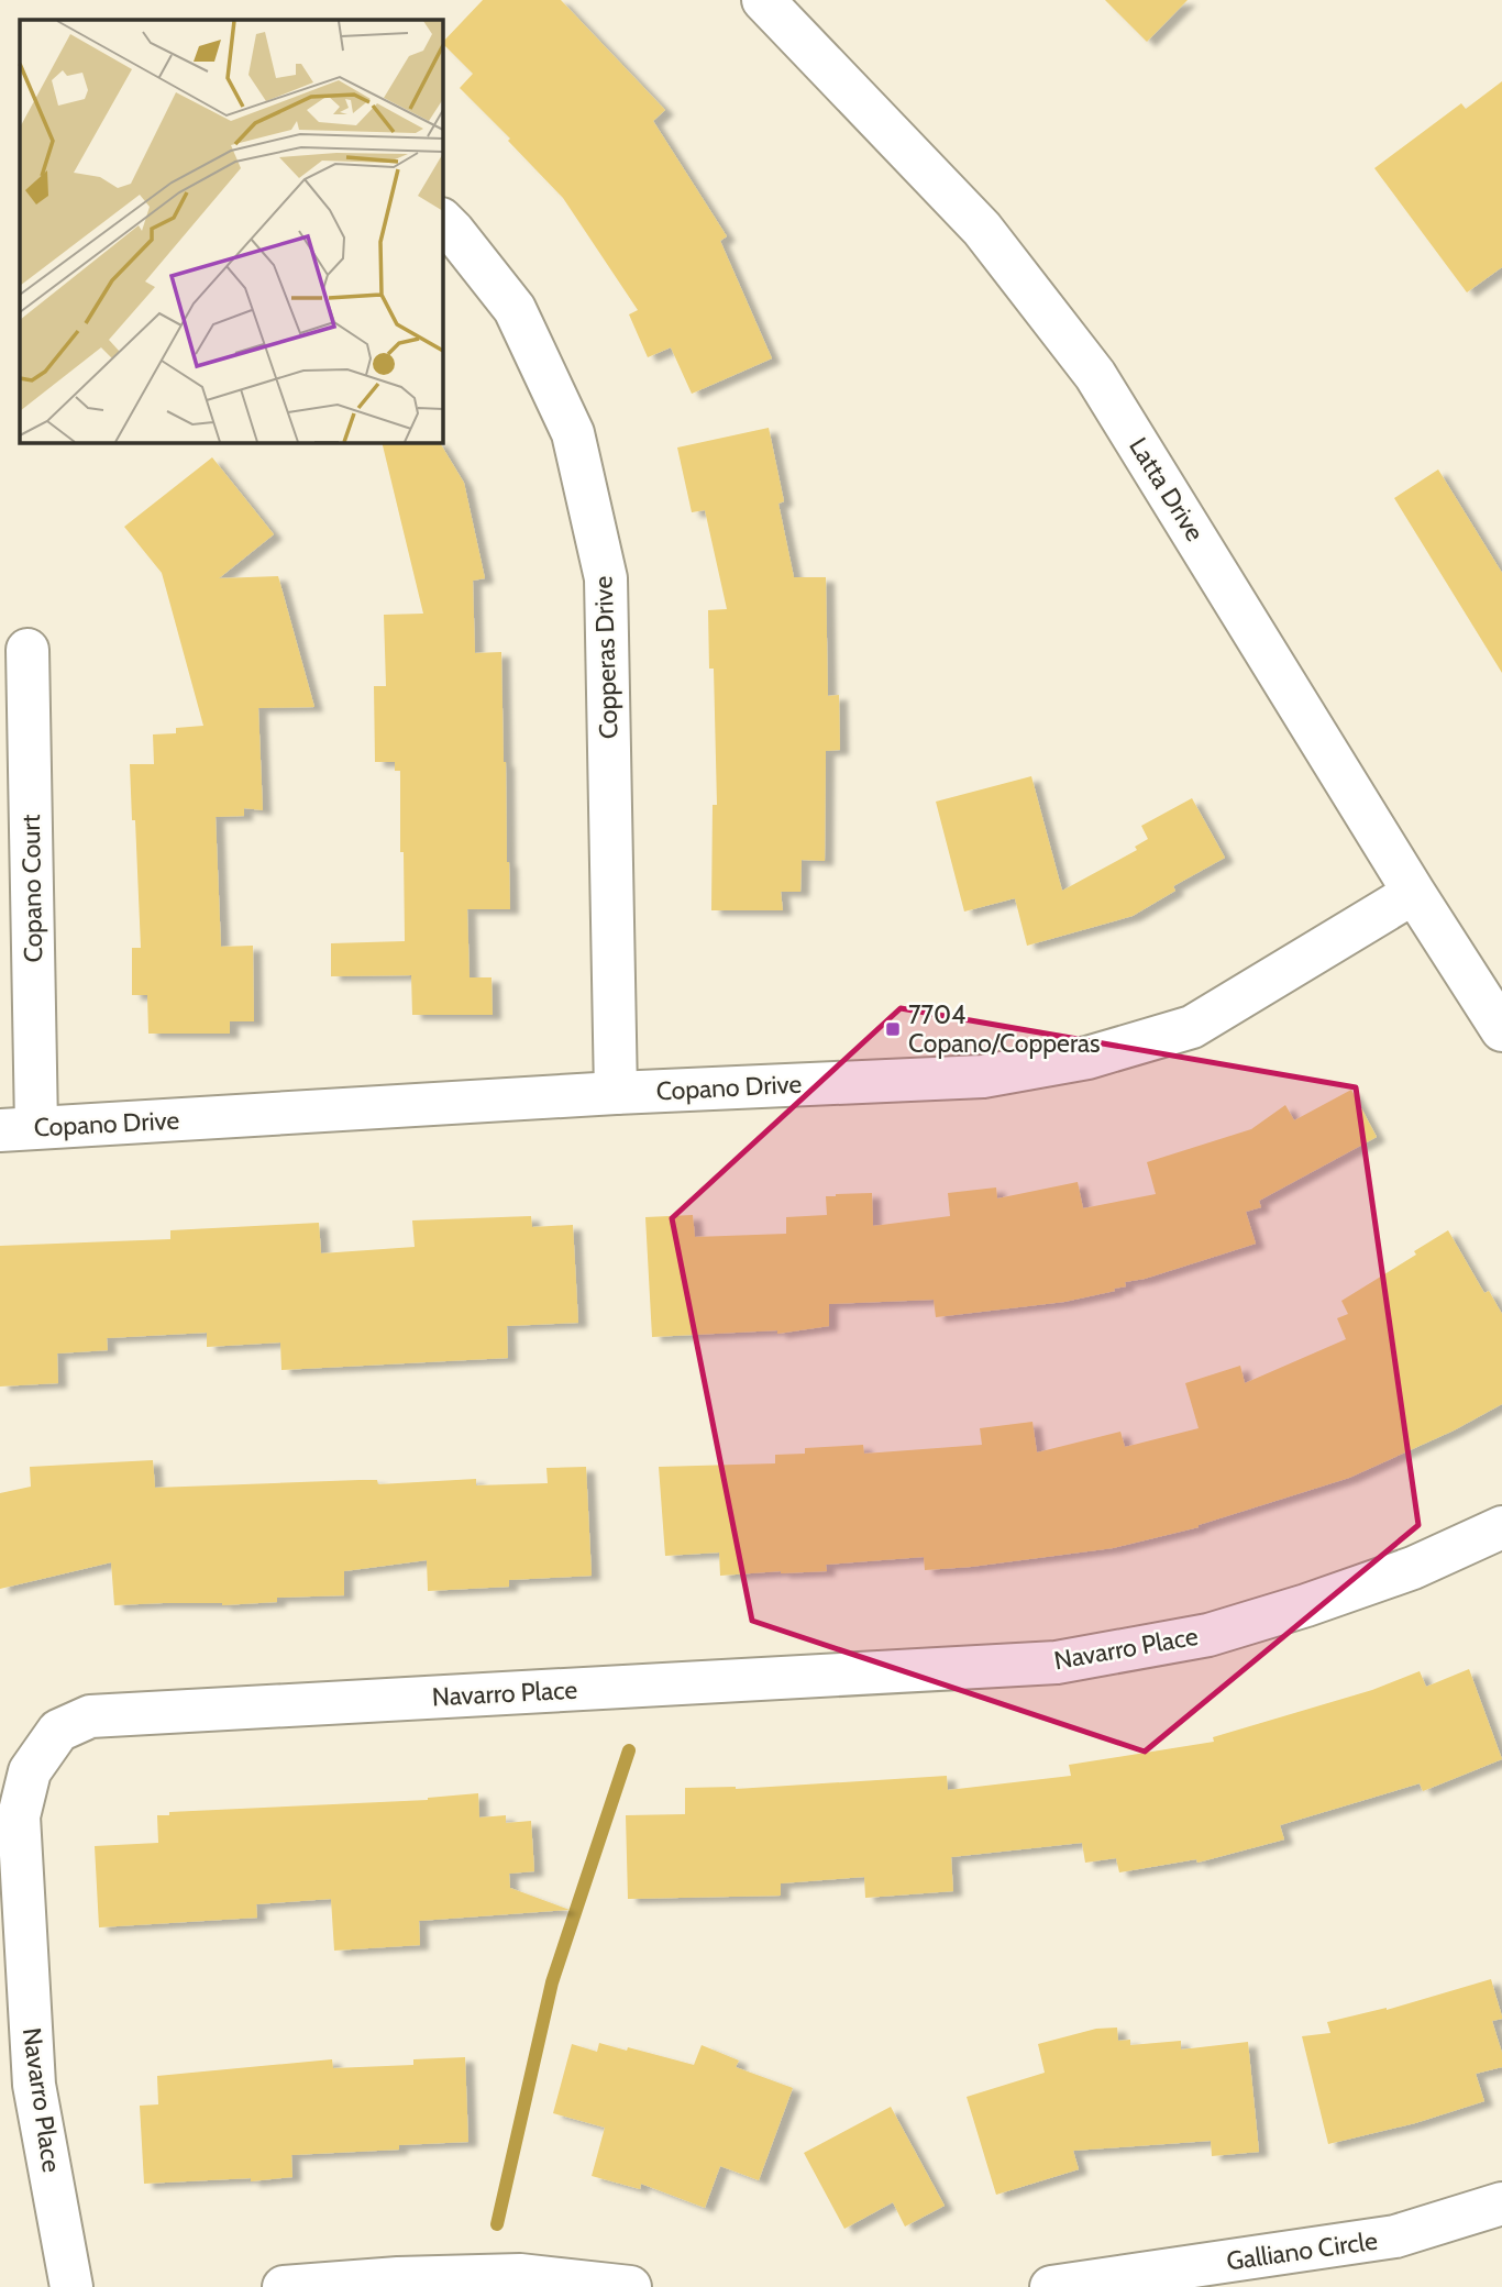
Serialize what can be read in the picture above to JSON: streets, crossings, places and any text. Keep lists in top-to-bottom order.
{
  "streets": {
    "street": [
      "Latta Drive",
      "Copperas Drive",
      "Copano Court",
      "Copano Drive",
      "Navarro Place",
      "Galliano Circle"
    ]
  },
  "crossings": [
    ["Latta Drive", "Copano Drive"],
    ["Copperas Drive", "Copano Drive"],
    ["Copano Court", "Copano Drive"]
  ],
  "places": {
    "transit": ["7704 Copano/Copperas"]
  }
}
